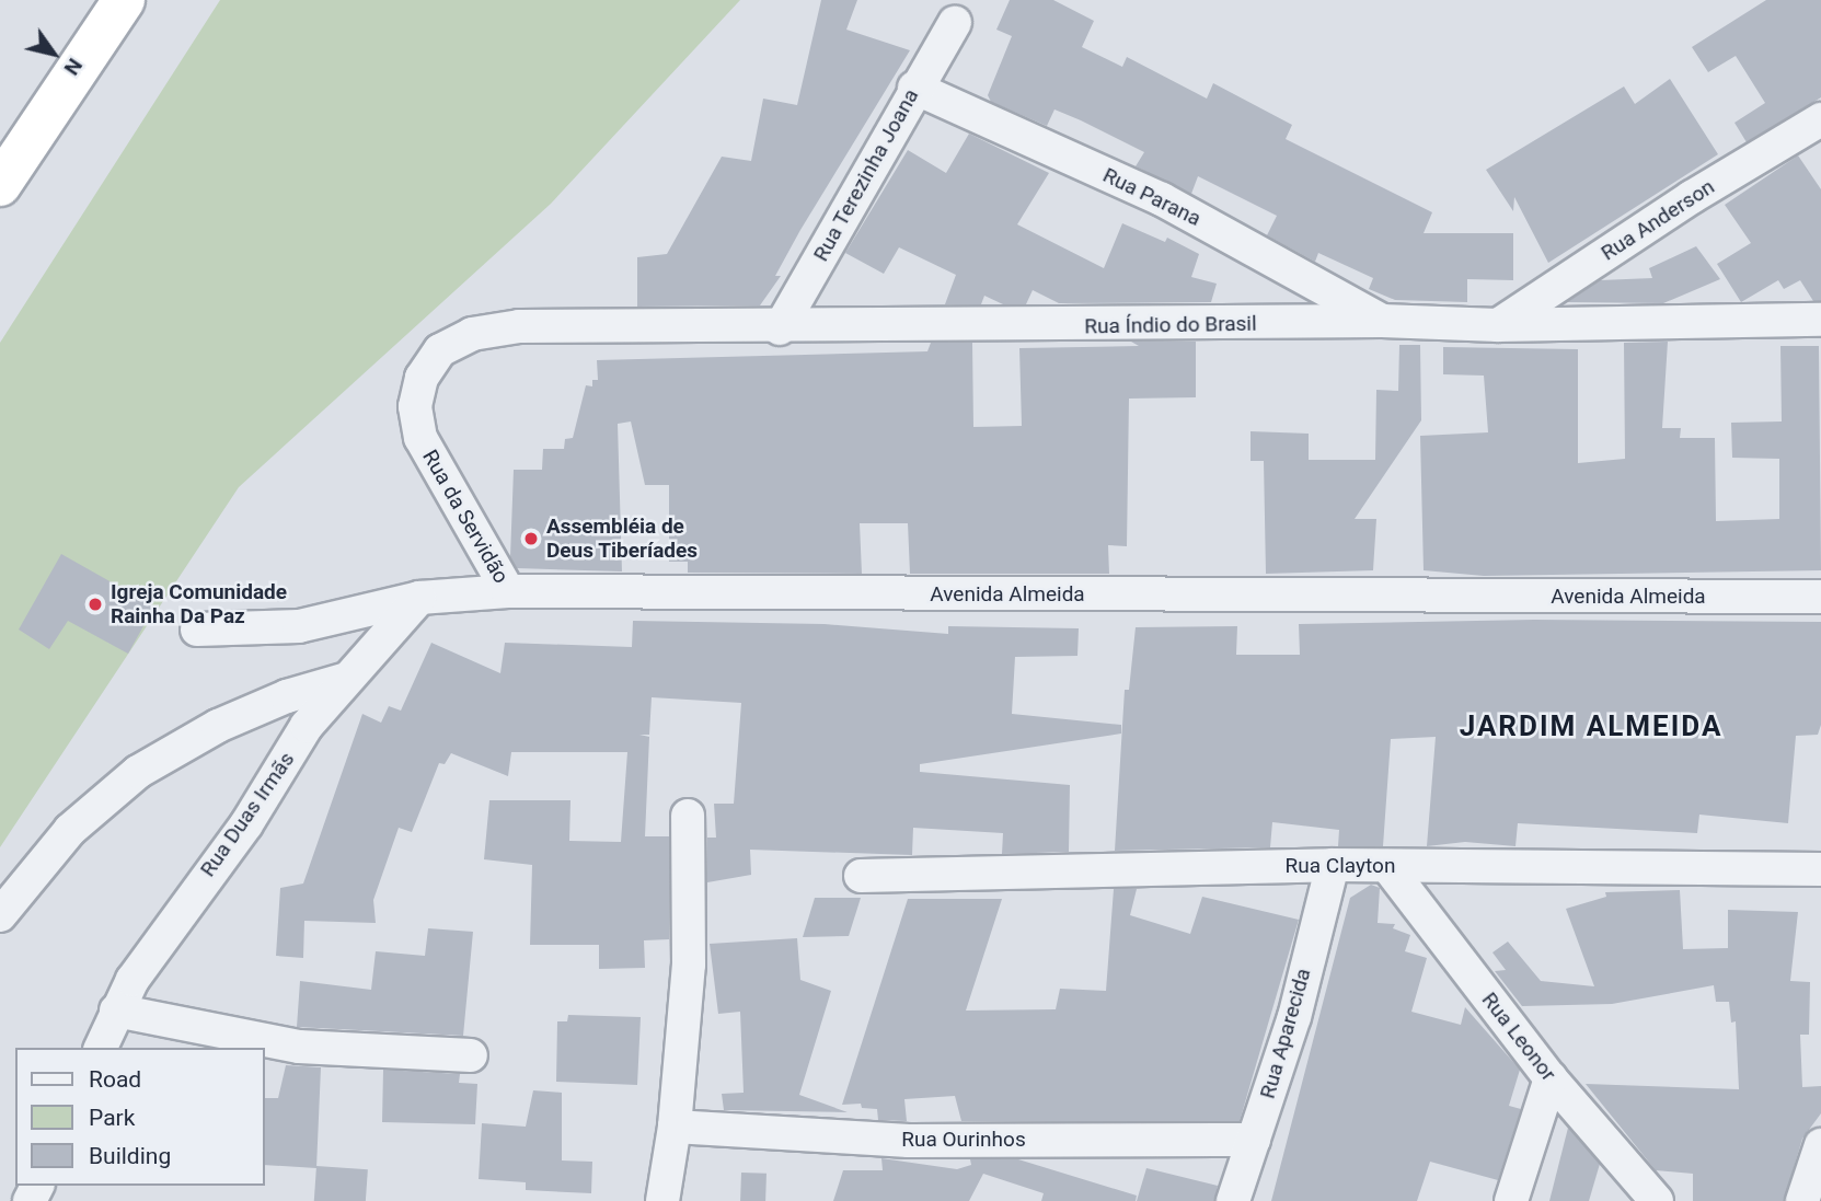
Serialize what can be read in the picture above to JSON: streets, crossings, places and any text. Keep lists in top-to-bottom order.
{
  "streets": {
    "street": [
      "Rua Terezinha Joana",
      "Rua Parana",
      "Rua Anderson",
      "Rua Índio do Brasil",
      "Rua da Servidão",
      "Avenida Almeida",
      "Rua Duas Irmãs",
      "Rua Clayton",
      "Rua Aparecida",
      "Rua Leonor",
      "Rua Ourinhos"
    ]
  },
  "crossings": [
    ["Rua Terezinha Joana", "Rua Parana"],
    ["Rua Terezinha Joana", "Rua Índio do Brasil"],
    ["Rua Parana", "Rua Índio do Brasil"],
    ["Rua Anderson", "Rua Índio do Brasil"],
    ["Rua Índio do Brasil", "Rua da Servidão"],
    ["Rua da Servidão", "Avenida Almeida"],
    ["Avenida Almeida", "Rua Duas Irmãs"],
    ["Rua Clayton", "Rua Aparecida"],
    ["Rua Clayton", "Rua Leonor"],
    ["Rua Aparecida", "Rua Ourinhos"]
  ],
  "districts": ["JARDIM ALMEIDA"],
  "places": ["Assembléia de Deus Tiberíades", "Igreja Comunidade Rainha Da Paz"],
  "legend": ["Road", "Park", "Building"],
  "north": "bottom right"
}
